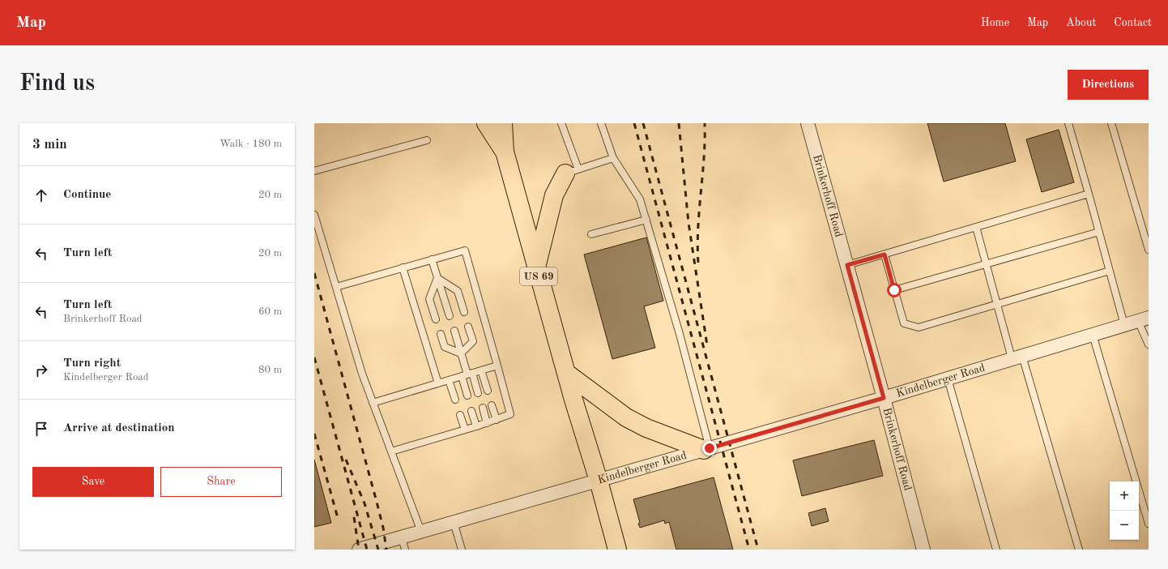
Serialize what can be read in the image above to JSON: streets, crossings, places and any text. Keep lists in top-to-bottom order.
{
  "streets": {
    "main road": ["US 69"],
    "street": ["Brinkerhoff Road", "Kindelberger Road"]
  },
  "crossings": [
    ["Brinkerhoff Road", "Kindelberger Road"],
    ["US 69", "Kindelberger Road"]
  ],
  "page": {
    "header": "Map",
    "nav": [
      "Home",
      "Map",
      "About",
      "Contact"
    ],
    "buttons": [
      "Directions",
      ["Save", "Share"]
    ],
    "title": "Find us",
    "heading": ["3 min", "Walk · 180 m"],
    "list": [
      ["Continue", "20 m"],
      ["Turn left", "20 m"],
      ["Turn left", "Brinkerhoff Road", "60 m"],
      ["Turn right", "Kindelberger Road", "80 m"],
      "Arrive at destination"
    ],
    "map_buttons": ["+", "−"]
  }
}
